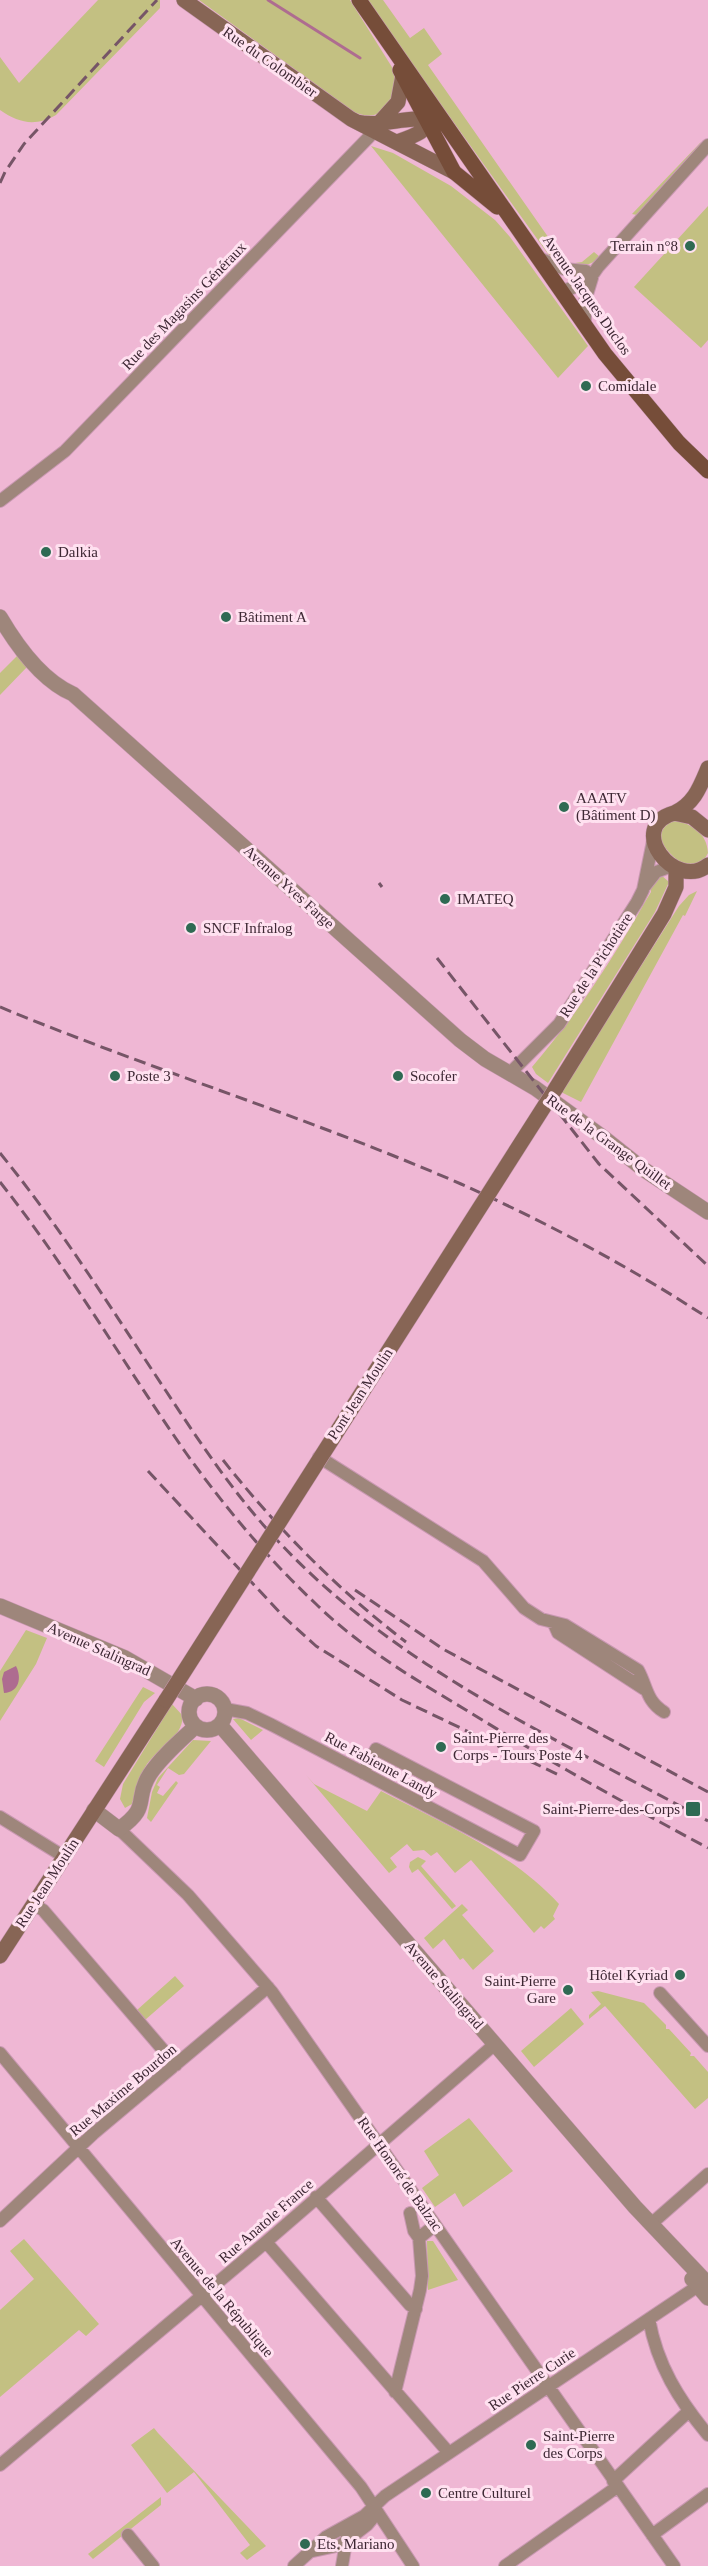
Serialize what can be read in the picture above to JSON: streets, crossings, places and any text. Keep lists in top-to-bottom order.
{
  "streets": {
    "main road": [
      "Rue du Colombier",
      "Avenue Jacques Duclos",
      "Pont Jean Moulin",
      "Rue Jean Moulin"
    ],
    "street": [
      "Rue des Magasins Généraux",
      "Avenue Yves Farge",
      "Rue de la Pichotière",
      "Rue de la Grange Quillet",
      "Avenue Stalingrad",
      "Rue Fabienne Landy",
      "Rue Maxime Bourdon",
      "Rue Honoré de Balzac",
      "Rue Anatole France",
      "Avenue de la République",
      "Rue Pierre Curie"
    ]
  },
  "crossings": [
    ["Rue du Colombier", "Rue des Magasins Généraux"],
    ["Avenue Yves Farge", "Rue de la Pichotière"],
    ["Avenue Yves Farge", "Rue de la Grange Quillet"],
    ["Rue de la Pichotière", "Rue de la Grange Quillet"],
    ["Pont Jean Moulin", "Rue Jean Moulin"],
    ["Pont Jean Moulin", "Rue Honoré de Balzac"],
    ["Avenue Stalingrad", "Rue Fabienne Landy"],
    ["Avenue Stalingrad", "Rue Anatole France"],
    ["Avenue Stalingrad", "Rue Pierre Curie"],
    ["Rue Jean Moulin", "Rue Honoré de Balzac"],
    ["Rue Maxime Bourdon", "Rue Honoré de Balzac"],
    ["Rue Maxime Bourdon", "Avenue de la République"],
    ["Rue Honoré de Balzac", "Rue Anatole France"],
    ["Rue Honoré de Balzac", "Rue Pierre Curie"],
    ["Rue Anatole France", "Avenue de la République"],
    ["Avenue de la République", "Rue Pierre Curie"]
  ],
  "places": {
    "other": [
      "Terrain n°8",
      "Comidale",
      "Dalkia",
      "Bâtiment A",
      "AAATV (Bâtiment D)",
      "IMATEQ",
      "SNCF Infralog",
      "Poste 3",
      "Socofer",
      "Saint-Pierre des Corps - Tours Poste 4",
      "Hôtel Kyriad",
      "Saint-Pierre Gare",
      "Saint-Pierre des Corps",
      "Centre Culturel",
      "Ets. Mariano"
    ],
    "transit": ["Saint-Pierre-des-Corps"]
  }
}
